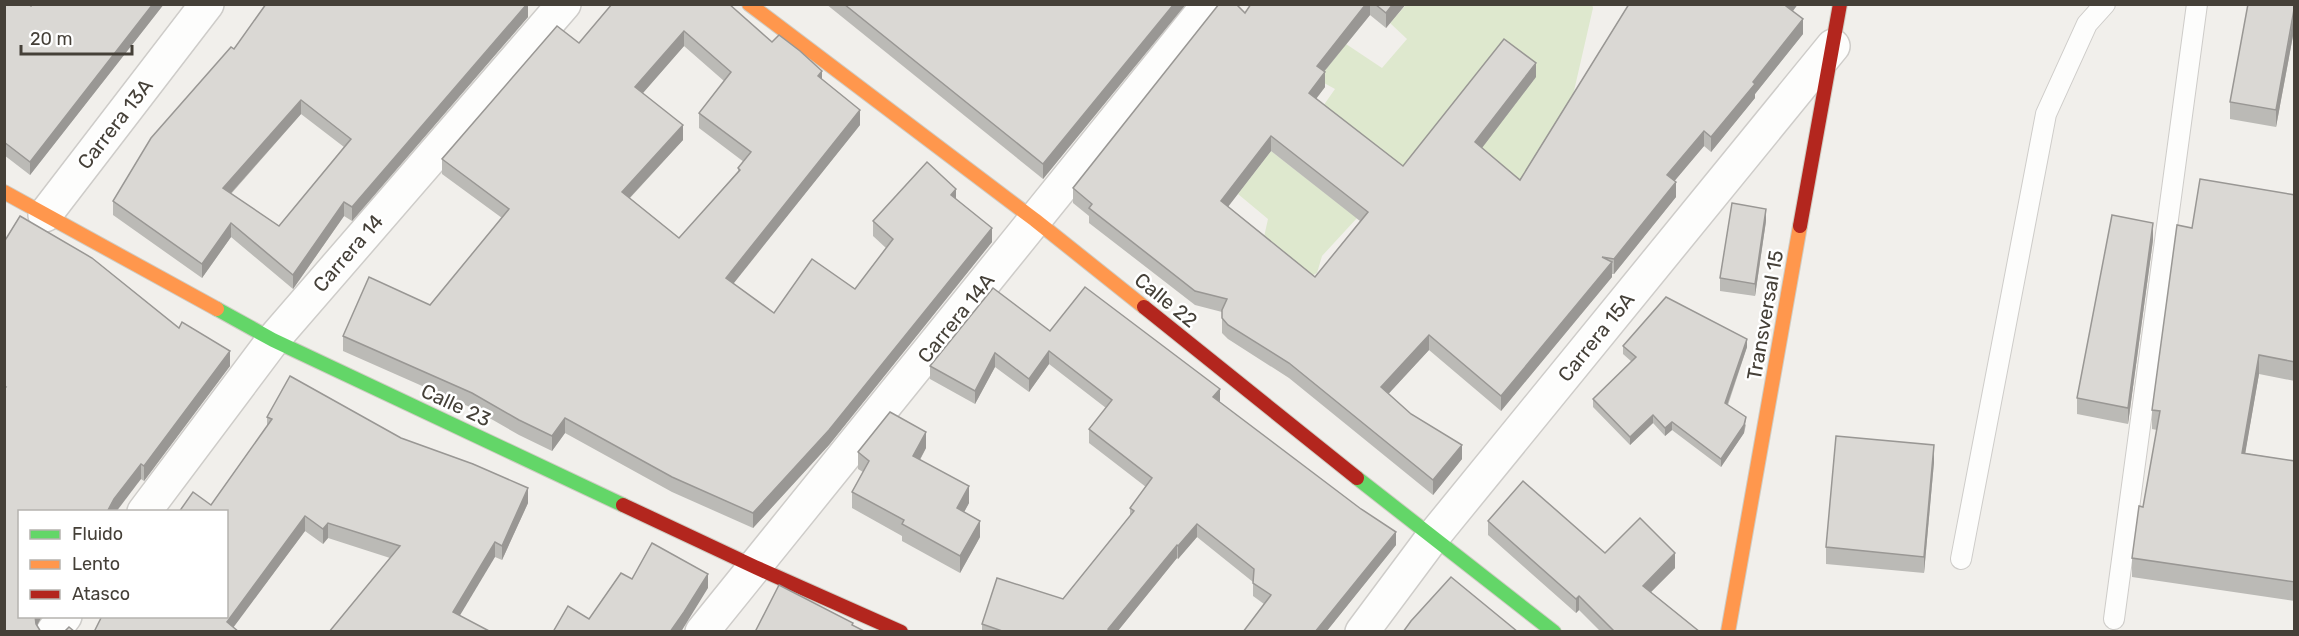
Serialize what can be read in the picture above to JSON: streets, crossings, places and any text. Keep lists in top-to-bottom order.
{
  "streets": {
    "street": [
      "Carrera 13A",
      "Carrera 14",
      "Calle 22",
      "Transversal 15",
      "Carrera 14A",
      "Carrera 15A",
      "Calle 23"
    ]
  },
  "crossings": [
    ["Carrera 13A", "Calle 23"],
    ["Carrera 14", "Calle 23"],
    ["Calle 22", "Carrera 14A"],
    ["Calle 22", "Carrera 15A"],
    ["Transversal 15", "Carrera 15A"],
    ["Carrera 14A", "Calle 23"]
  ],
  "legend": ["Fluido", "Lento", "Atasco"],
  "scale_bar": "20 m"
}
